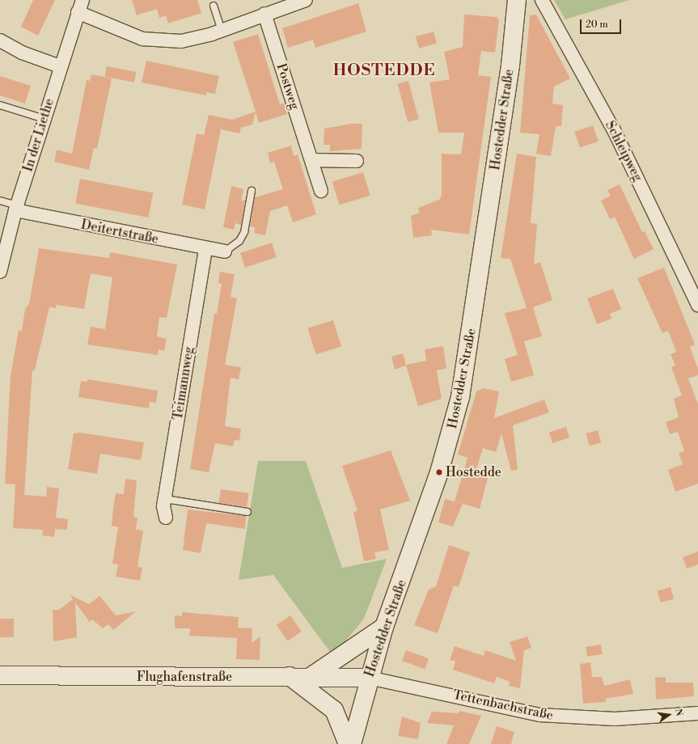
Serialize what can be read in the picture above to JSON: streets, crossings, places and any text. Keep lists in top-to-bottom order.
{
  "streets": {
    "main road": ["Hostedder Straße", "Flughafenstraße"],
    "street": [
      "Postweg",
      "In der Liethe",
      "Schleipweg",
      "Deitertstraße",
      "Teimannweg",
      "Tettenbachstraße"
    ]
  },
  "crossings": [
    ["Hostedder Straße", "Flughafenstraße"],
    ["Hostedder Straße", "Tettenbachstraße"],
    ["In der Liethe", "Deitertstraße"],
    ["Deitertstraße", "Teimannweg"],
    ["Flughafenstraße", "Tettenbachstraße"]
  ],
  "districts": ["HOSTEDDE"],
  "places": ["Hostedde"],
  "scale_bar": "20 m",
  "north": "right"
}
